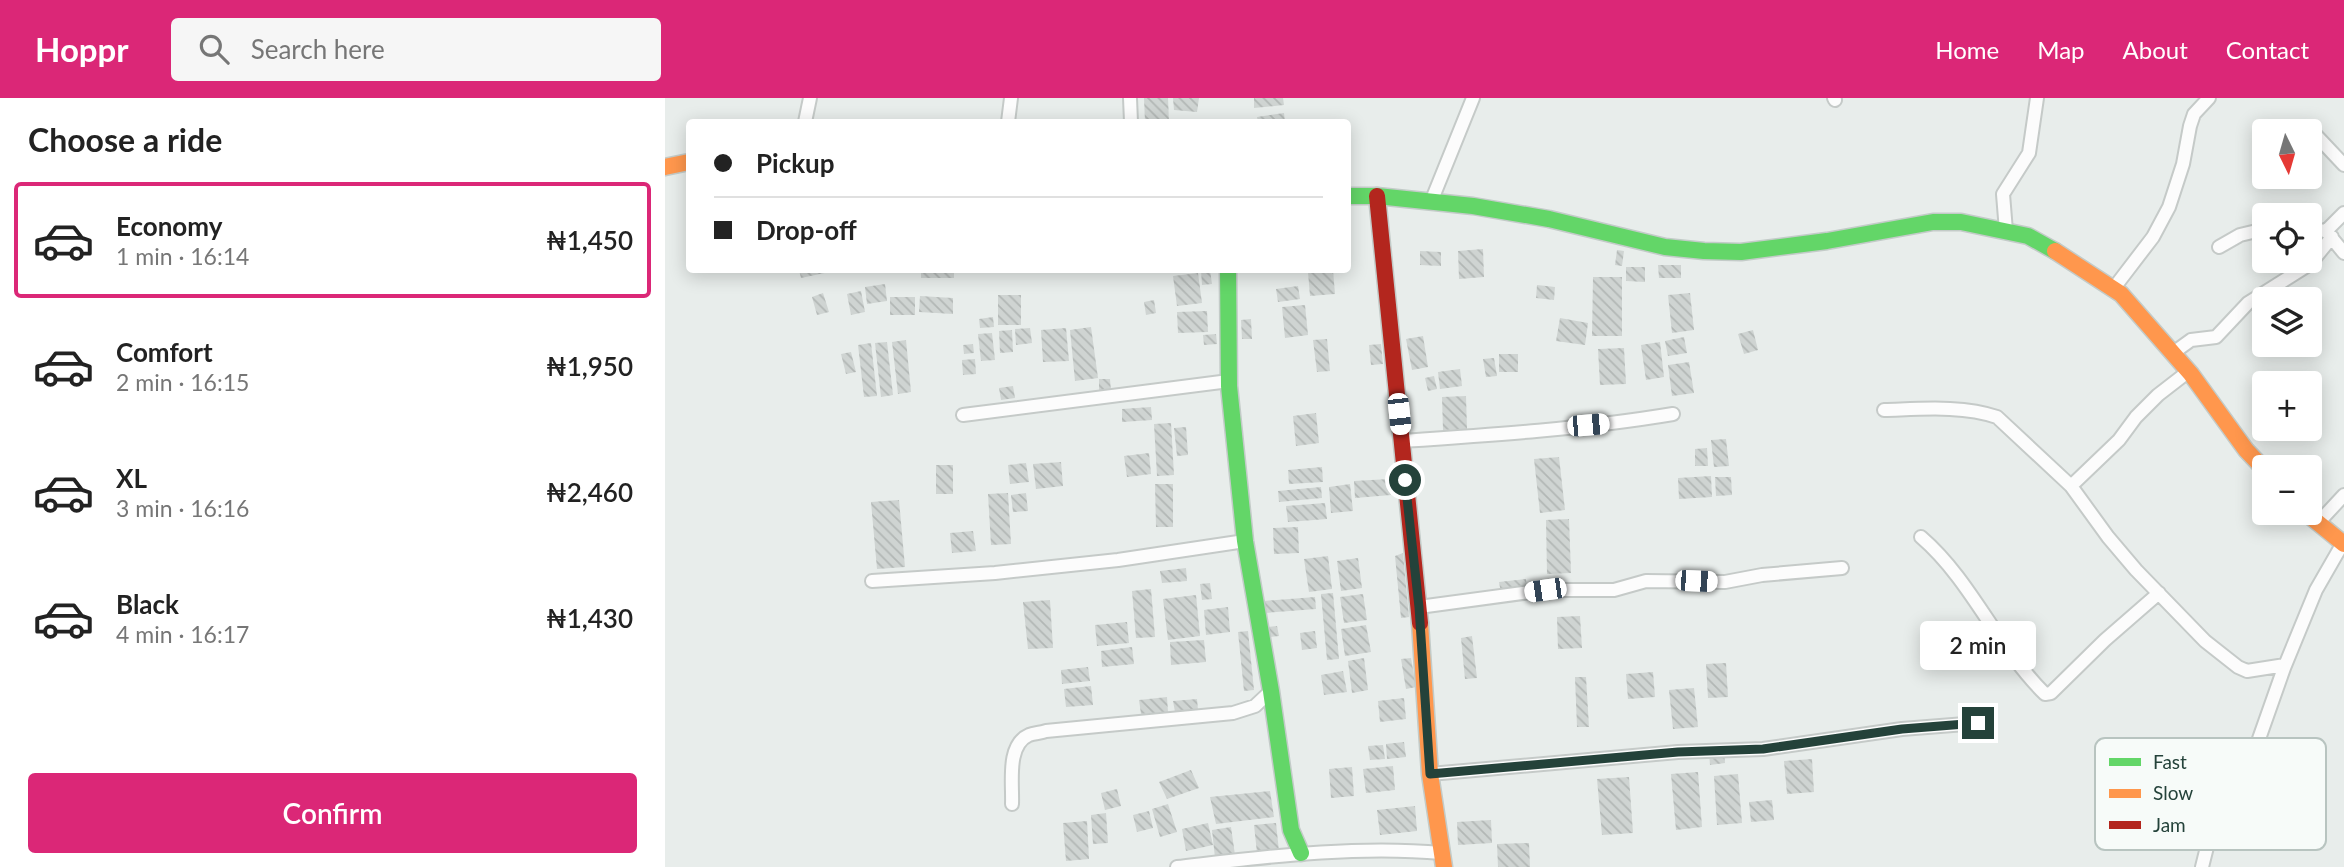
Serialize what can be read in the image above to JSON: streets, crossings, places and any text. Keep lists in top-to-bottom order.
{
  "legend": ["Fast", "Slow", "Jam"],
  "north": "bottom",
  "page": {
    "header": "Hoppr",
    "search": "Search here",
    "nav": [
      "Home",
      "Map",
      "About",
      "Contact"
    ],
    "heading": "Choose a ride",
    "map_buttons": ["+", "−"],
    "banner": ["Pickup", "Drop-off"],
    "list": [
      {
        "name": "Economy",
        "note": "1 min · 16:14",
        "value": "₦1,450"
      },
      {
        "name": "Comfort",
        "note": "2 min · 16:15",
        "value": "₦1,950"
      },
      {
        "name": "XL",
        "note": "3 min · 16:16",
        "value": "₦2,460"
      },
      {
        "name": "Black",
        "note": "4 min · 16:17",
        "value": "₦1,430"
      }
    ],
    "bubble": "2 min",
    "buttons": "Confirm"
  }
}
